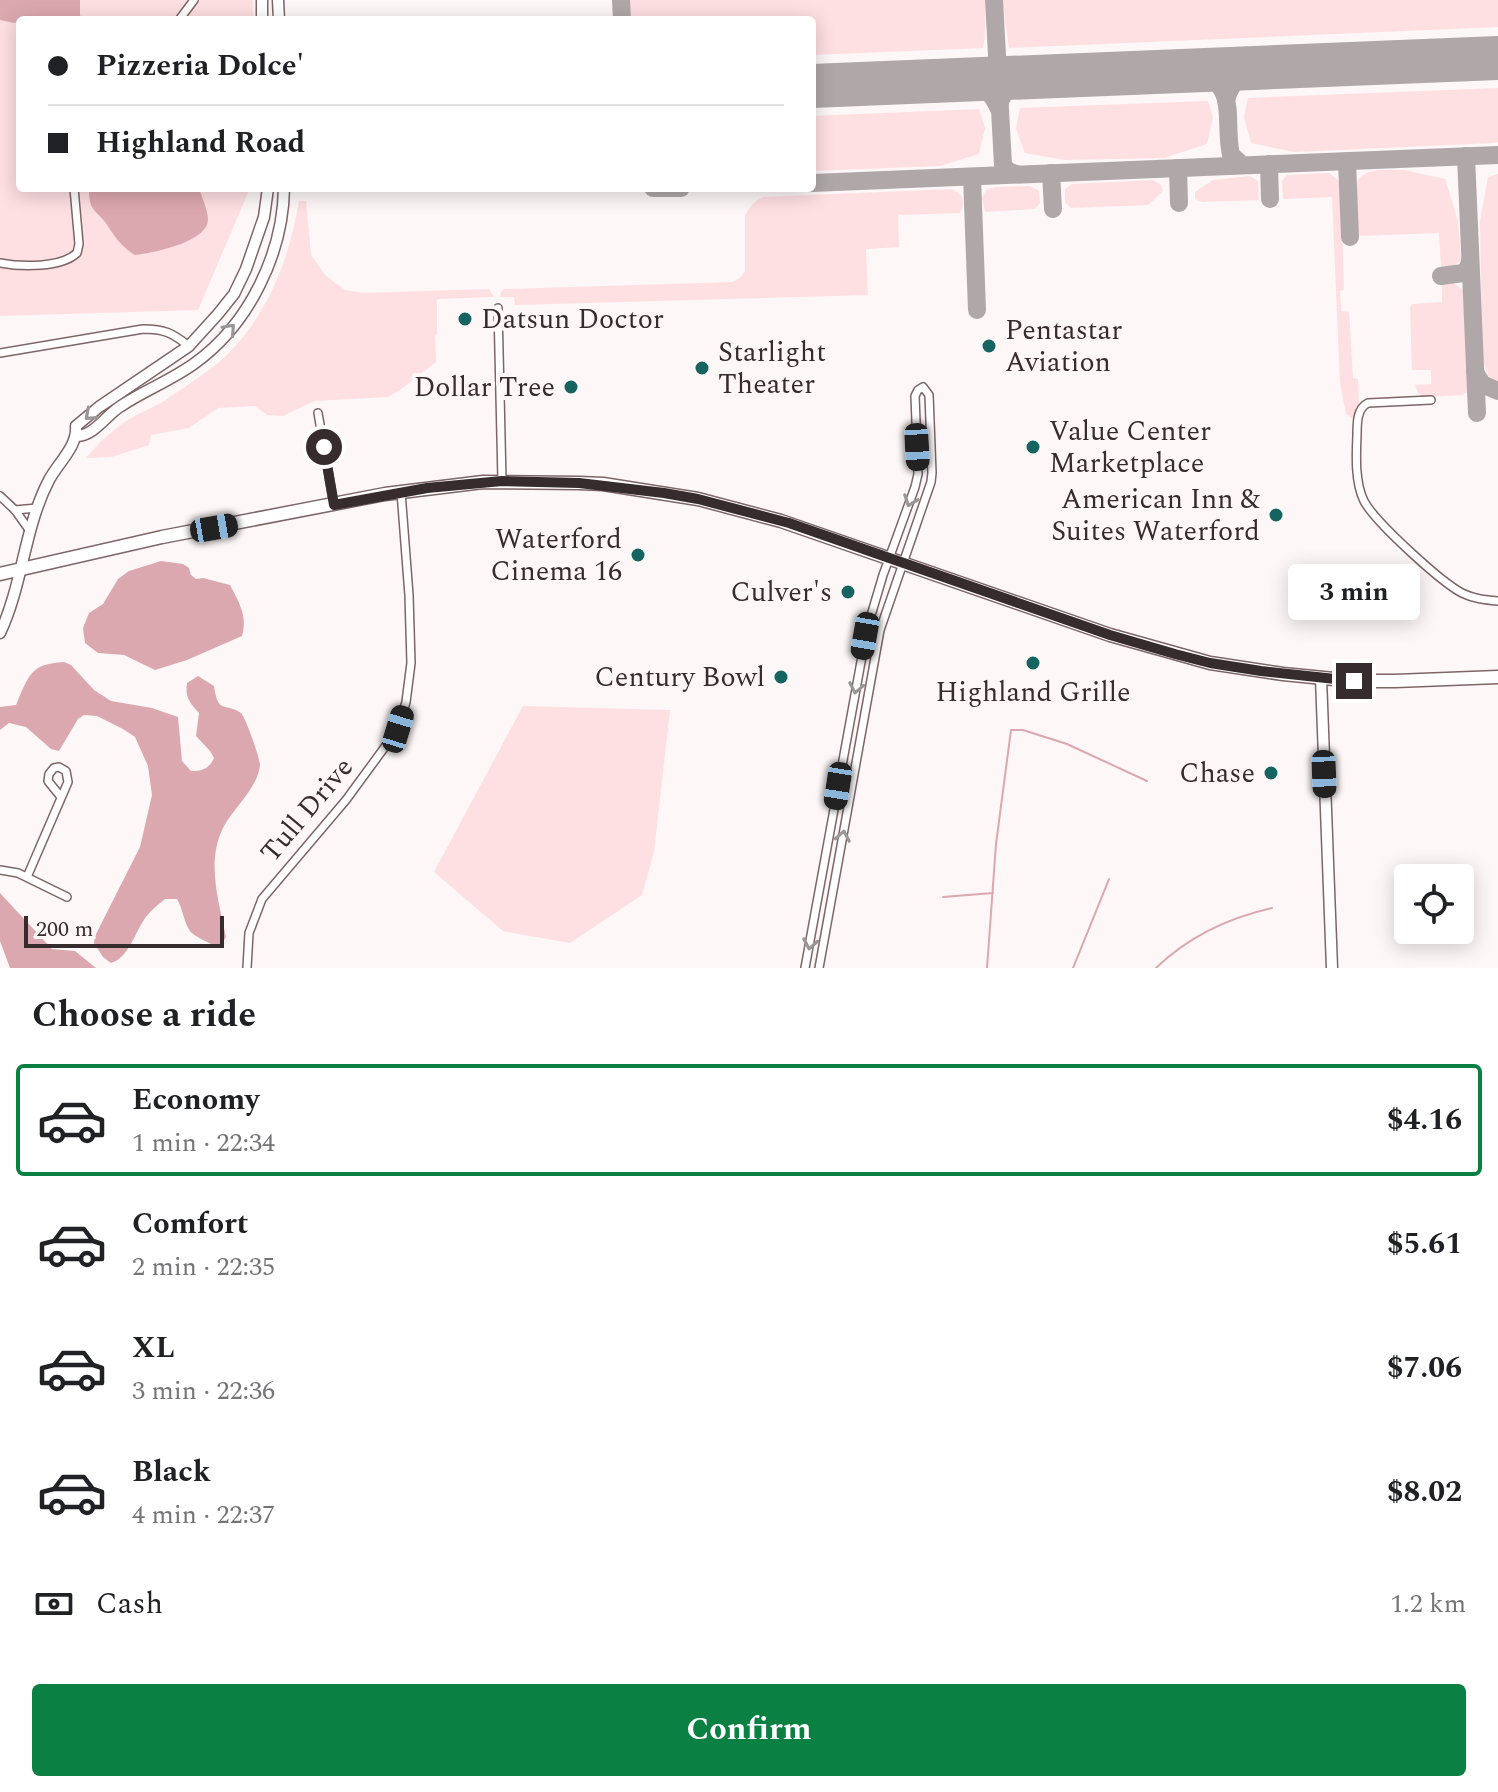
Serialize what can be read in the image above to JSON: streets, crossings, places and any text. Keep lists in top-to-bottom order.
{
  "streets": {
    "street": ["Tull Drive"]
  },
  "places": [
    "Datsun Doctor",
    "Pentastar Aviation",
    "Starlight Theater",
    "Dollar Tree",
    "Value Center Marketplace",
    "American Inn & Suites Waterford",
    "Waterford Cinema 16",
    "Culver's",
    "Highland Grille",
    "Century Bowl",
    "Chase"
  ],
  "scale_bar": "200 m",
  "page": {
    "banner": ["Pizzeria Dolce'", "Highland Road"],
    "bubble": "3 min",
    "scale": "200 m",
    "heading": "Choose a ride",
    "list": [
      {
        "name": "Economy",
        "note": "1 min · 22:34",
        "value": "$4.16"
      },
      {
        "name": "Comfort",
        "note": "2 min · 22:35",
        "value": "$5.61"
      },
      {
        "name": "XL",
        "note": "3 min · 22:36",
        "value": "$7.06"
      },
      {
        "name": "Black",
        "note": "4 min · 22:37",
        "value": "$8.02"
      }
    ],
    "pay": ["Cash", "1.2 km"],
    "buttons": "Confirm"
  }
}
